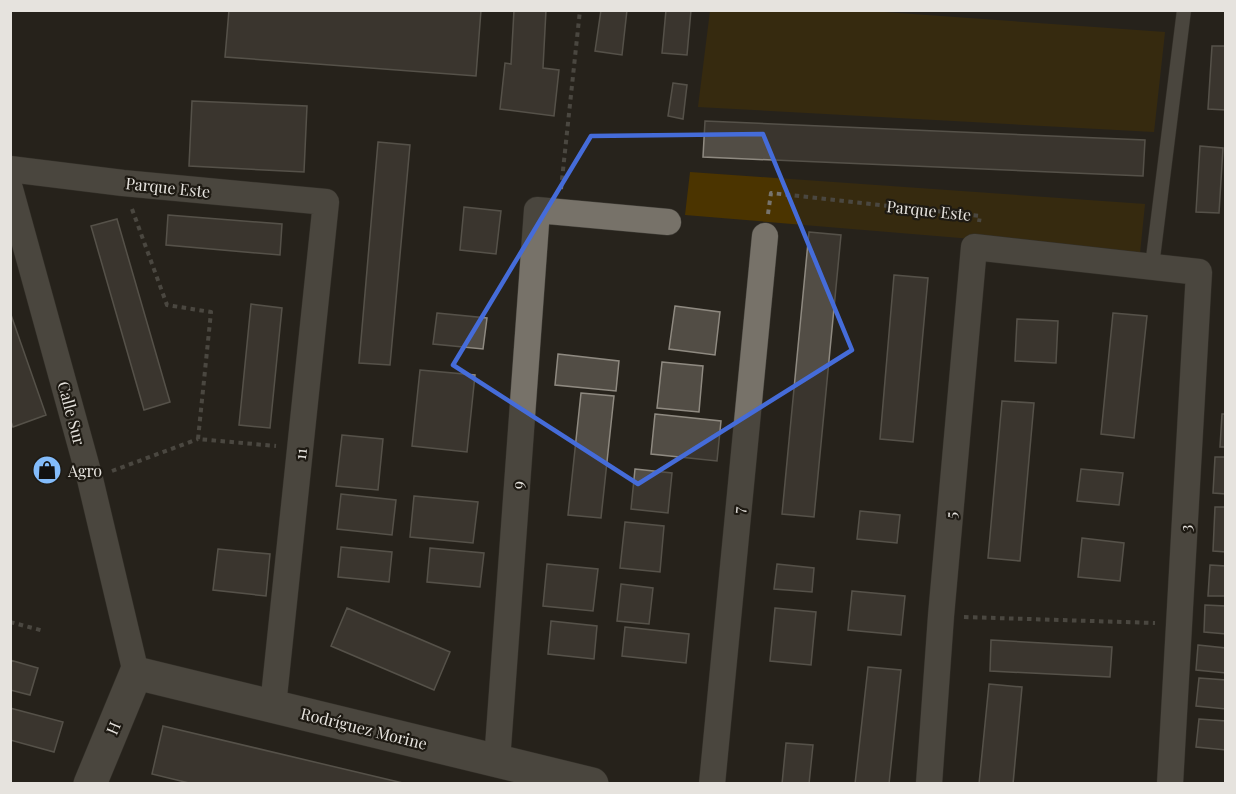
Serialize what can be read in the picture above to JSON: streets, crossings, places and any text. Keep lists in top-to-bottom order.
{
  "streets": {
    "street": [
      "Parque Este",
      "Calle Sur",
      "11",
      "9",
      "7",
      "5",
      "3",
      "H",
      "Rodríguez Morine"
    ]
  },
  "crossings": [
    ["Parque Este", "11"],
    ["Parque Este", "7"],
    ["Parque Este", "5"],
    ["Parque Este", "3"],
    ["Calle Sur", "H"],
    ["Calle Sur", "Rodríguez Morine"],
    ["11", "Rodríguez Morine"],
    ["9", "Rodríguez Morine"],
    ["H", "Rodríguez Morine"]
  ],
  "places": {
    "shop": ["Agro"]
  }
}
